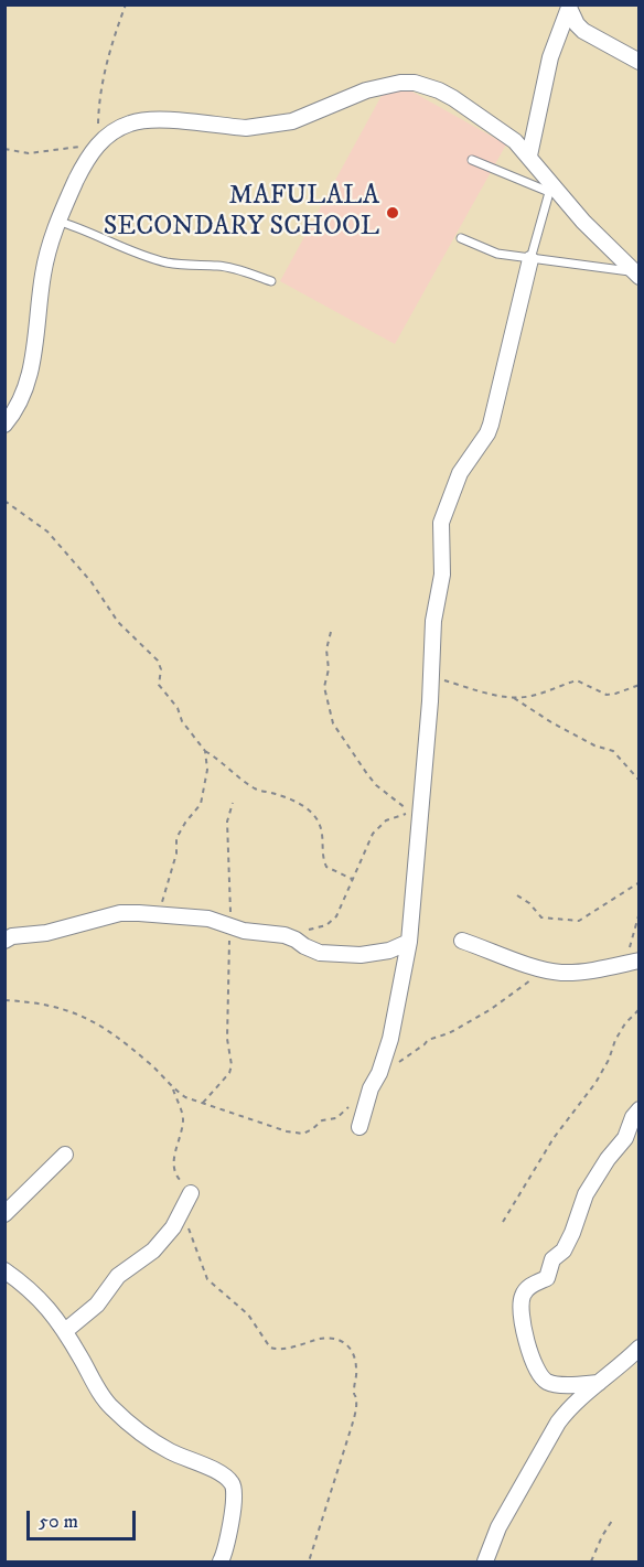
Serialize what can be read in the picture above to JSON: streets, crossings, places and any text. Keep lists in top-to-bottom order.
{
  "places": ["MAFULALA SECONDARY SCHOOL"],
  "scale_bar": "50 m"
}
